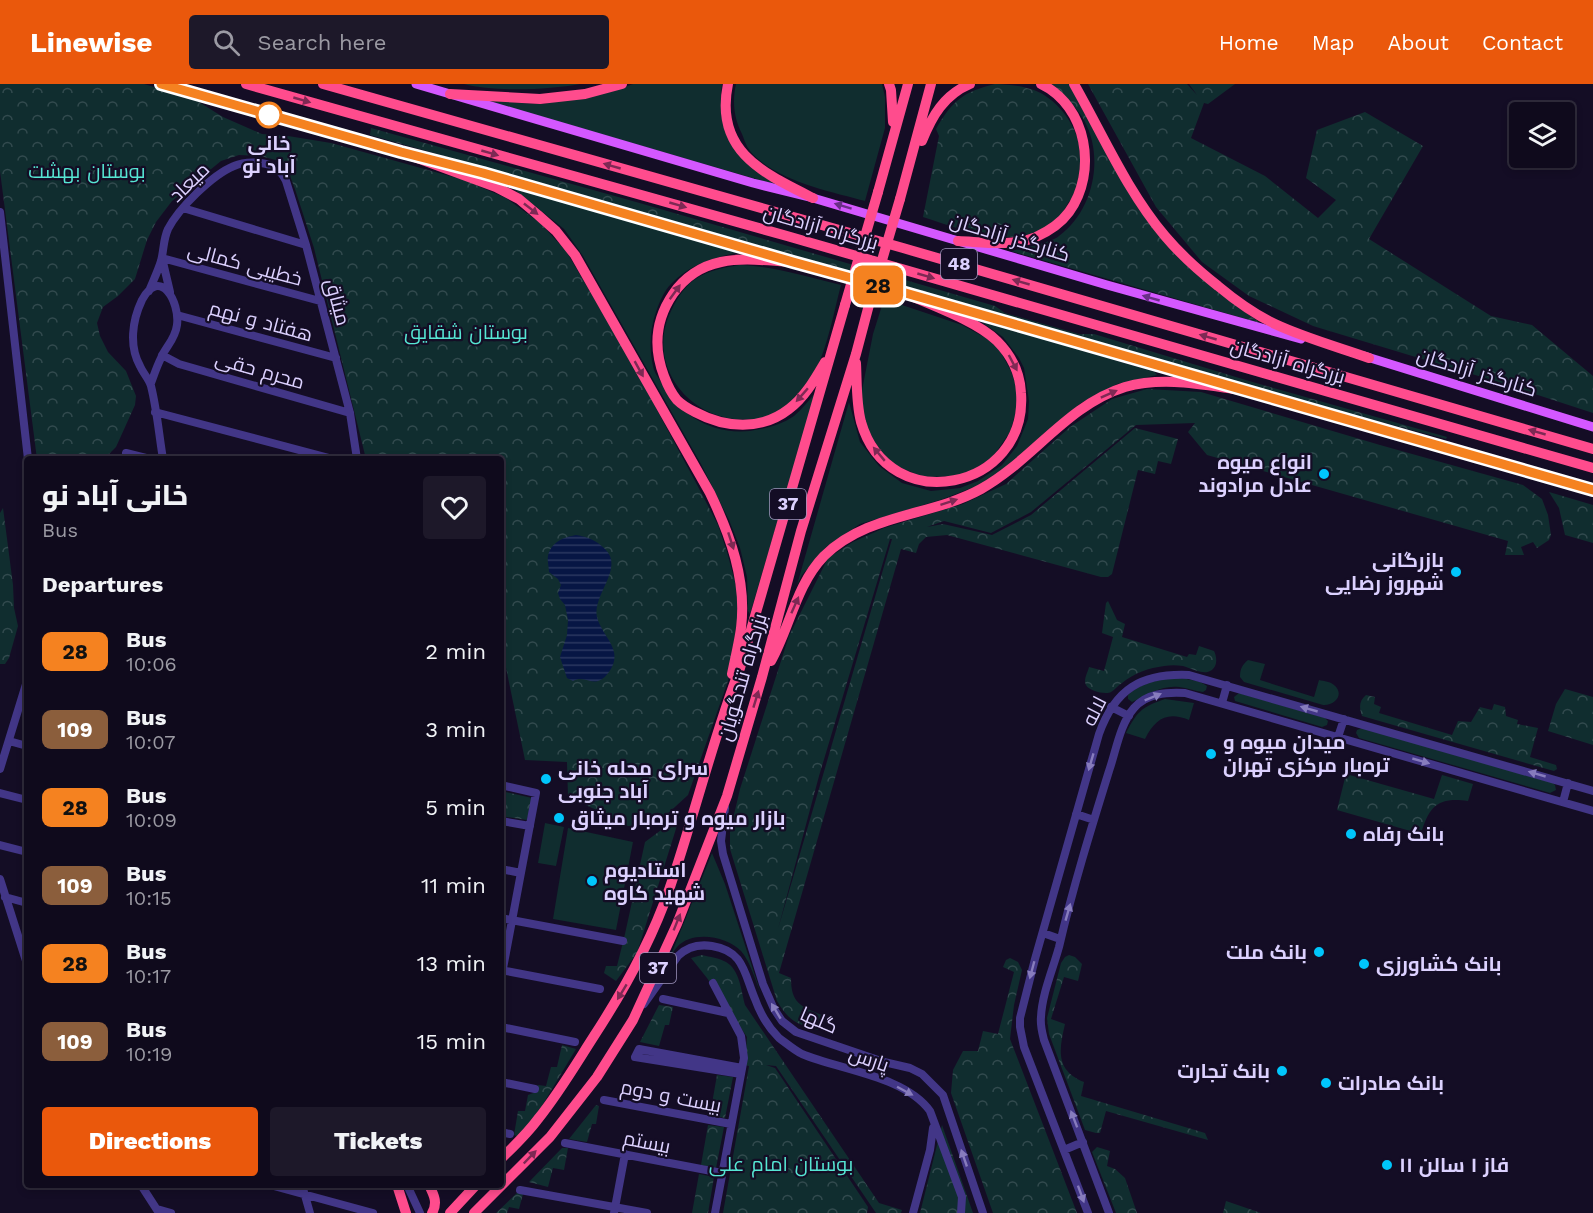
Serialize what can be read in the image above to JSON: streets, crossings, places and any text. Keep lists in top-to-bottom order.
{
  "streets": {
    "highway": [
      "بزرگراه آزادگان",
      "48",
      "37",
      "بزرگراه تندگویان"
    ],
    "main road": ["کنارگذر آزادگان"],
    "street": [
      "میعاد",
      "خطیبی کمالی",
      "میثاق",
      "هفتاد و نهم",
      "محرم حقی",
      "لاله",
      "گلها",
      "پارس",
      "بیست و دوم",
      "بیستم"
    ]
  },
  "crossings": [
    ["میعاد", "خطیبی کمالی"],
    ["میعاد", "میثاق"],
    ["خطیبی کمالی", "میثاق"],
    ["میثاق", "هفتاد و نهم"],
    ["میثاق", "محرم حقی"],
    ["37", "بزرگراه تندگویان"],
    ["بزرگراه تندگویان", "گلها"],
    ["بزرگراه تندگویان", "پارس"]
  ],
  "one_way": ["گلها"],
  "parks": ["بوستان بهشت", "بوستان شقایق", "بوستان امام علی"],
  "places": [
    "خانی آباد نو",
    "انواع میوه عادل مرادوند",
    "بازرگانی شهروز رضایی",
    "میدان میوه و تره‌بار مرکزی تهران",
    "سرای محله خانی آباد جنوبی",
    "بازار میوه و تره‌بار میثاق",
    "بانک رفاه",
    "استادیوم شهید کاوه",
    "بانک ملت",
    "بانک کشاورزی",
    "بانک تجارت",
    "بانک صادرات",
    "فاز ۱ سالن ۱۱"
  ],
  "lines": ["bus line 28"],
  "page": {
    "header": "Linewise",
    "search": "Search here",
    "nav": [
      "Home",
      "Map",
      "About",
      "Contact"
    ],
    "on_map": "28",
    "heading": [
      ["خانی آباد نو", "Bus"],
      "Departures"
    ],
    "list": [
      {
        "mark": "28",
        "name": "Bus",
        "note": "10:06",
        "value": "2 min"
      },
      {
        "mark": "109",
        "name": "Bus",
        "note": "10:07",
        "value": "3 min"
      },
      {
        "mark": "28",
        "name": "Bus",
        "note": "10:09",
        "value": "5 min"
      },
      {
        "mark": "109",
        "name": "Bus",
        "note": "10:15",
        "value": "11 min"
      },
      {
        "mark": "28",
        "name": "Bus",
        "note": "10:17",
        "value": "13 min"
      },
      {
        "mark": "109",
        "name": "Bus",
        "note": "10:19",
        "value": "15 min"
      }
    ],
    "buttons": ["Directions", "Tickets"]
  }
}
